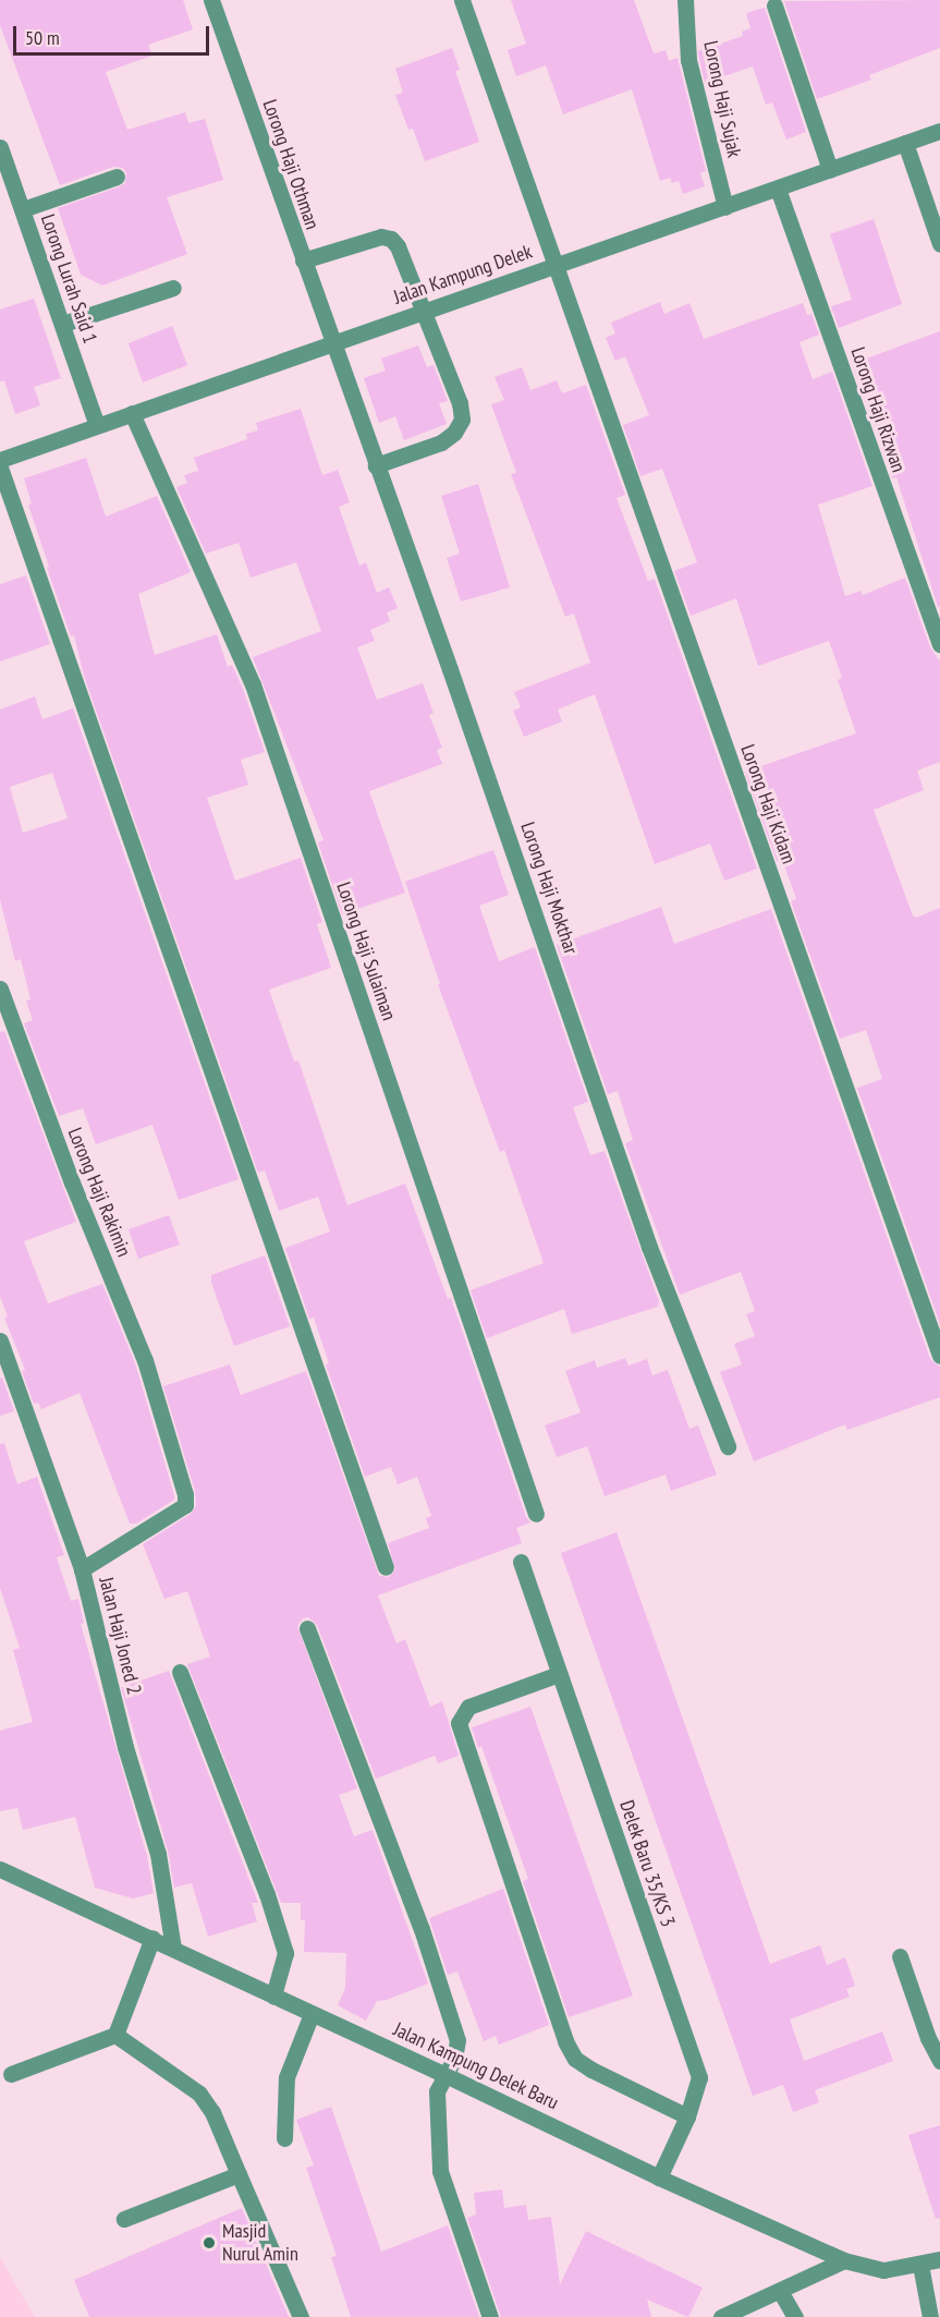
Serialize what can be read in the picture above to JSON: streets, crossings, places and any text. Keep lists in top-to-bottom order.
{
  "streets": {
    "street": [
      "Lorong Haji Sujak",
      "Lorong Haji Othman",
      "Jalan Kampung Delek",
      "Lorong Lurah Said 1",
      "Lorong Haji Rizwan",
      "Lorong Haji Kidam",
      "Lorong Haji Mokthar",
      "Lorong Haji Sulaiman",
      "Lorong Haji Rakimin",
      "Jalan Haji Joned 2",
      "Delek Baru 35/KS 3",
      "Jalan Kampung Delek Baru"
    ]
  },
  "crossings": [
    ["Lorong Haji Sujak", "Jalan Kampung Delek"],
    ["Lorong Haji Othman", "Jalan Kampung Delek"],
    ["Lorong Haji Othman", "Lorong Haji Mokthar"],
    ["Jalan Kampung Delek", "Lorong Lurah Said 1"],
    ["Jalan Kampung Delek", "Lorong Haji Rizwan"],
    ["Jalan Kampung Delek", "Lorong Haji Kidam"],
    ["Jalan Kampung Delek", "Lorong Haji Mokthar"],
    ["Jalan Kampung Delek", "Lorong Haji Sulaiman"],
    ["Lorong Haji Rakimin", "Jalan Haji Joned 2"],
    ["Jalan Haji Joned 2", "Jalan Kampung Delek Baru"],
    ["Delek Baru 35/KS 3", "Jalan Kampung Delek Baru"]
  ],
  "places": ["Masjid Nurul Amin"],
  "scale_bar": "50 m"
}
